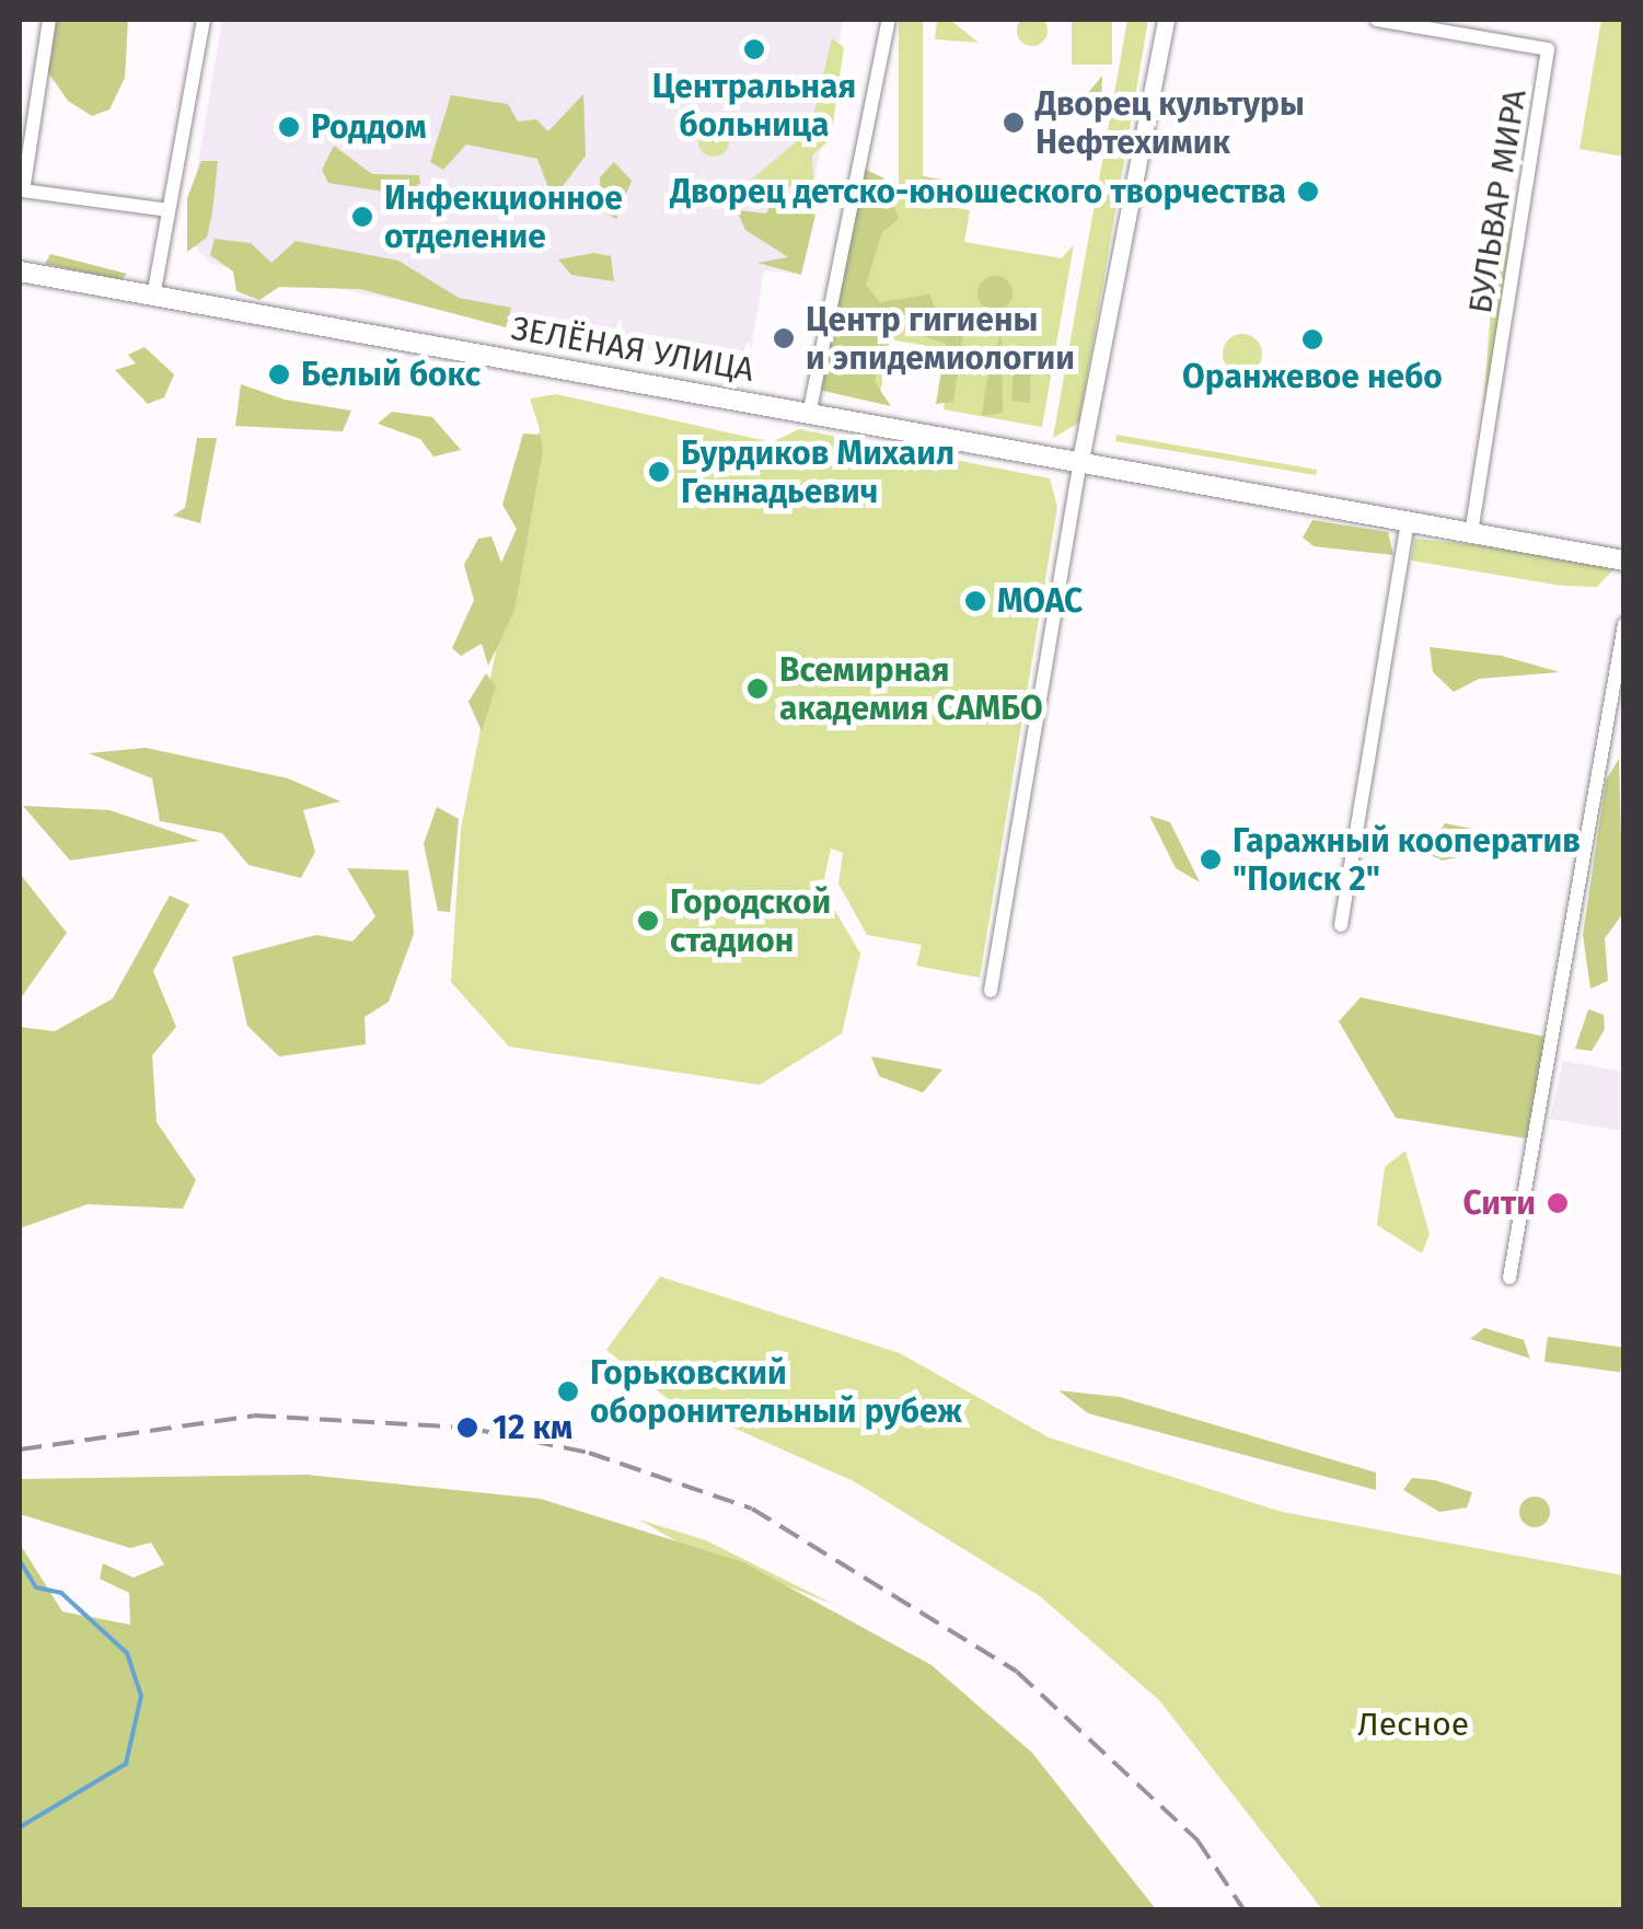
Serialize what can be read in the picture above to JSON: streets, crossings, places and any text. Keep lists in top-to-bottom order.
{
  "streets": {
    "main road": ["ЗЕЛЁНАЯ УЛИЦА"],
    "street": ["БУЛЬВАР МИРА"]
  },
  "crossings": [
    ["БУЛЬВАР МИРА", "ЗЕЛЁНАЯ УЛИЦА"]
  ],
  "parks": ["Лесное"],
  "places": [
    "Центральная больница",
    "Дворец культуры Нефтехимик",
    "Роддом",
    "Дворец детско-юношеского творчества",
    "Инфекционное отделение",
    "Центр гигиены и эпидемиологии",
    "Оранжевое небо",
    "Белый бокс",
    "Бурдиков Михаил Геннадьевич",
    "МОАС",
    "Всемирная академия САМБО",
    "Гаражный кооператив \"Поиск 2\"",
    "Городской стадион",
    "Сити",
    "Горьковский оборонительный рубеж",
    "12 км"
  ]
}
